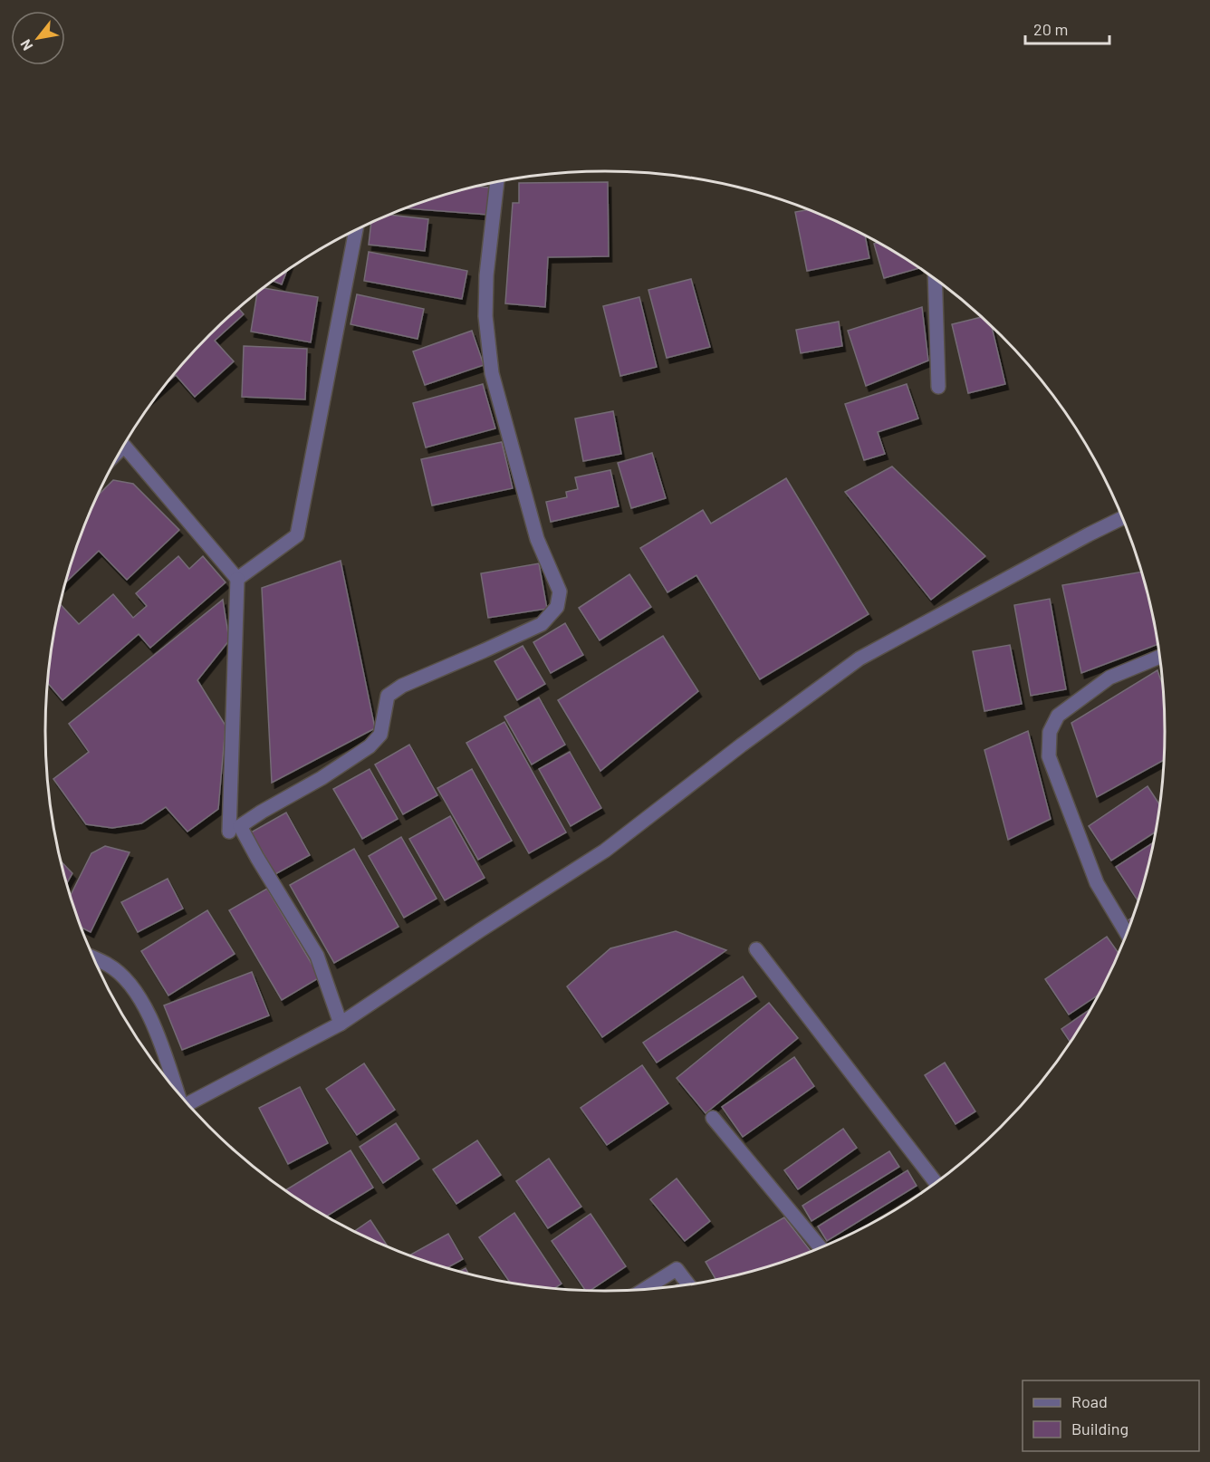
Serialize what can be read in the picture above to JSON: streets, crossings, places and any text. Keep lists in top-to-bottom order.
{
  "legend": ["Road", "Building"],
  "scale_bar": "20 m",
  "north": "bottom left"
}
